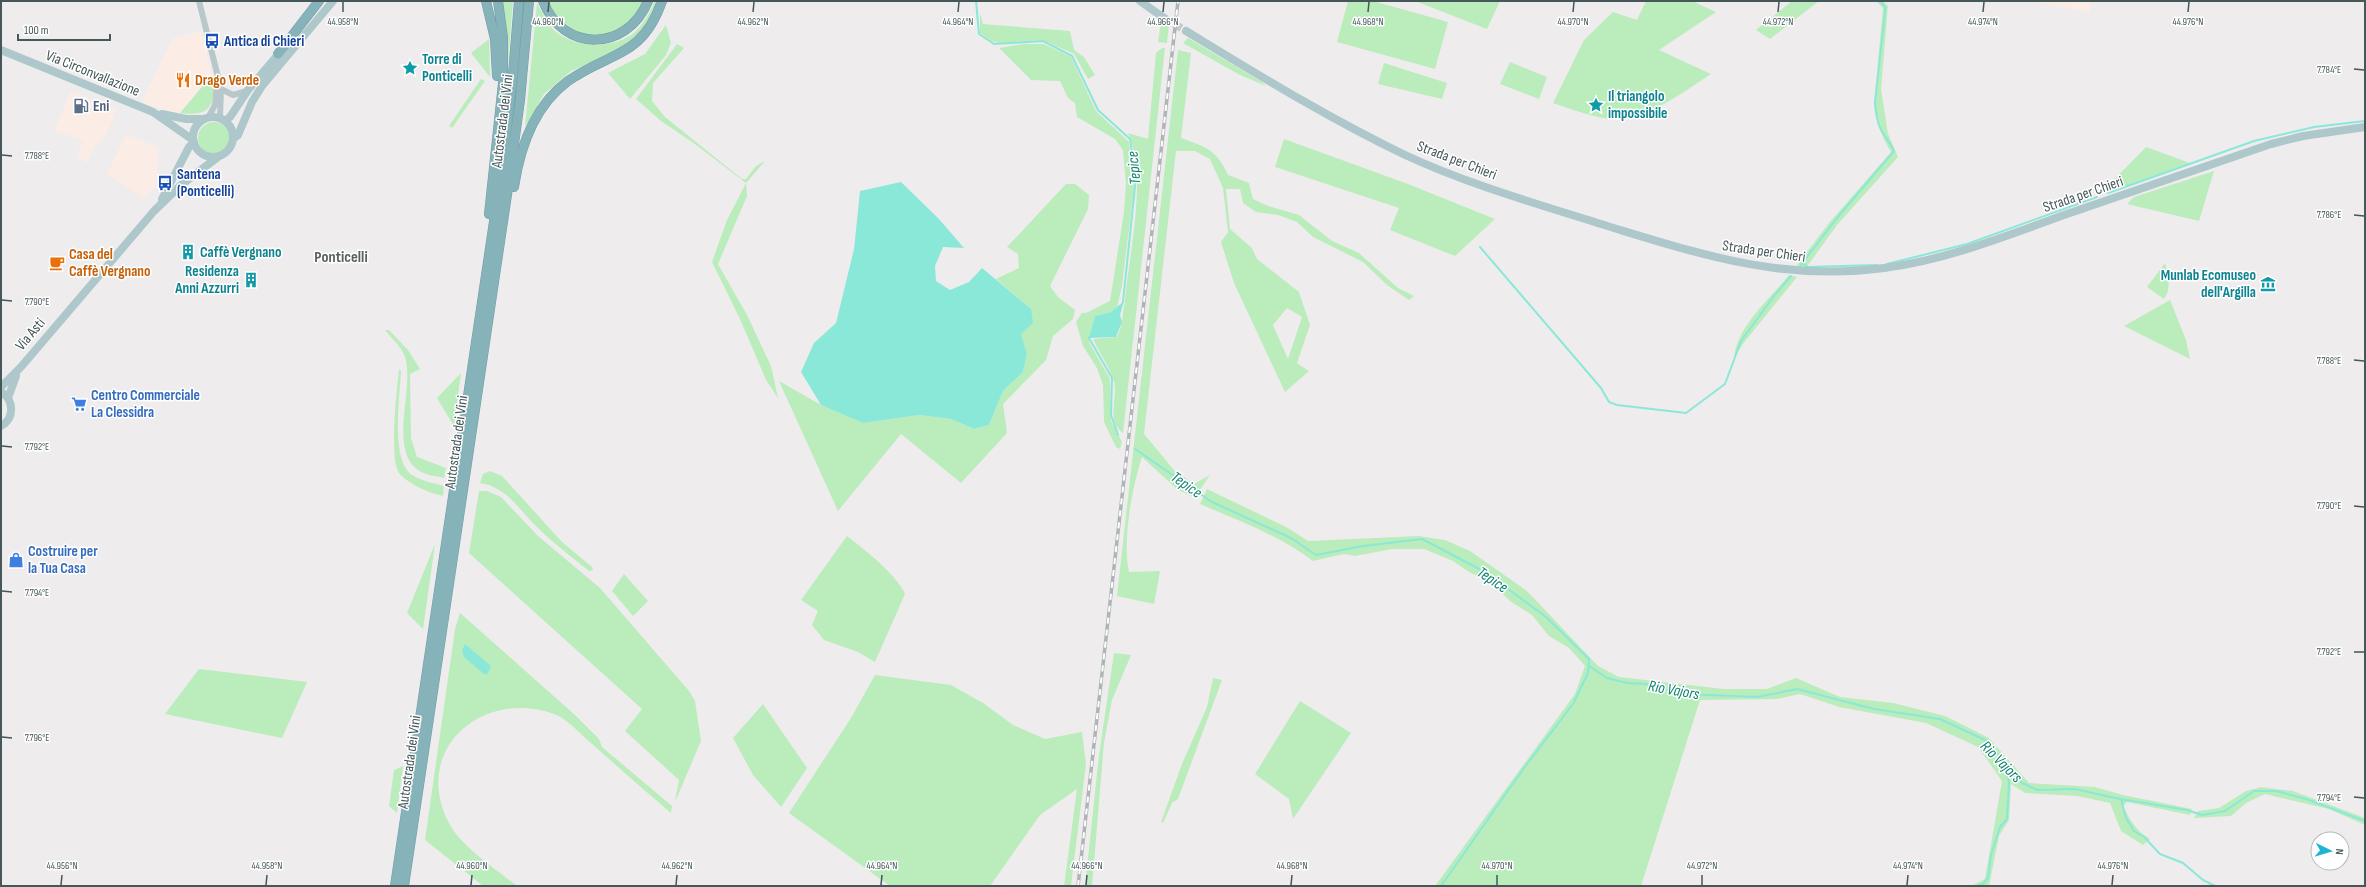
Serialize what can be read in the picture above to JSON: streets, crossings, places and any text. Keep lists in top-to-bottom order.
{
  "streets": {
    "highway": ["Autostrada dei Vini"],
    "main road": ["Via Circonvallazione", "Strada per Chieri", "Via Asti"]
  },
  "crossings": [
    ["Via Circonvallazione", "Via Asti"]
  ],
  "districts": ["Ponticelli"],
  "water": ["Tepice", "Rio Vajors"],
  "places": {
    "bus stop": ["Antica di Chieri", "Santena (Ponticelli)"],
    "place": ["Torre di Ponticelli", "Il triangolo impossibile"],
    "restaurant": ["Drago Verde"],
    "fuel station": ["Eni"],
    "building": ["Caffè Vergnano", "Residenza Anni Azzurri"],
    "cafe": ["Casa del Caffè Vergnano"],
    "museum": ["Munlab Ecomuseo dell'Argilla"],
    "supermarket": ["Centro Commerciale La Clessidra"],
    "shop": ["Costruire per la Tua Casa"]
  },
  "scale_bar": "100 m",
  "north": "right",
  "coordinates": [
    "44.958°N",
    "44.960°N",
    "44.962°N",
    "44.964°N",
    "44.966°N",
    "44.968°N",
    "44.970°N",
    "44.972°N",
    "44.974°N",
    "44.976°N",
    "7.784°E",
    "7.788°E",
    "7.786°E",
    "7.790°E",
    "7.792°E",
    "7.794°E",
    "7.796°E",
    "44.956°N"
  ]
}
